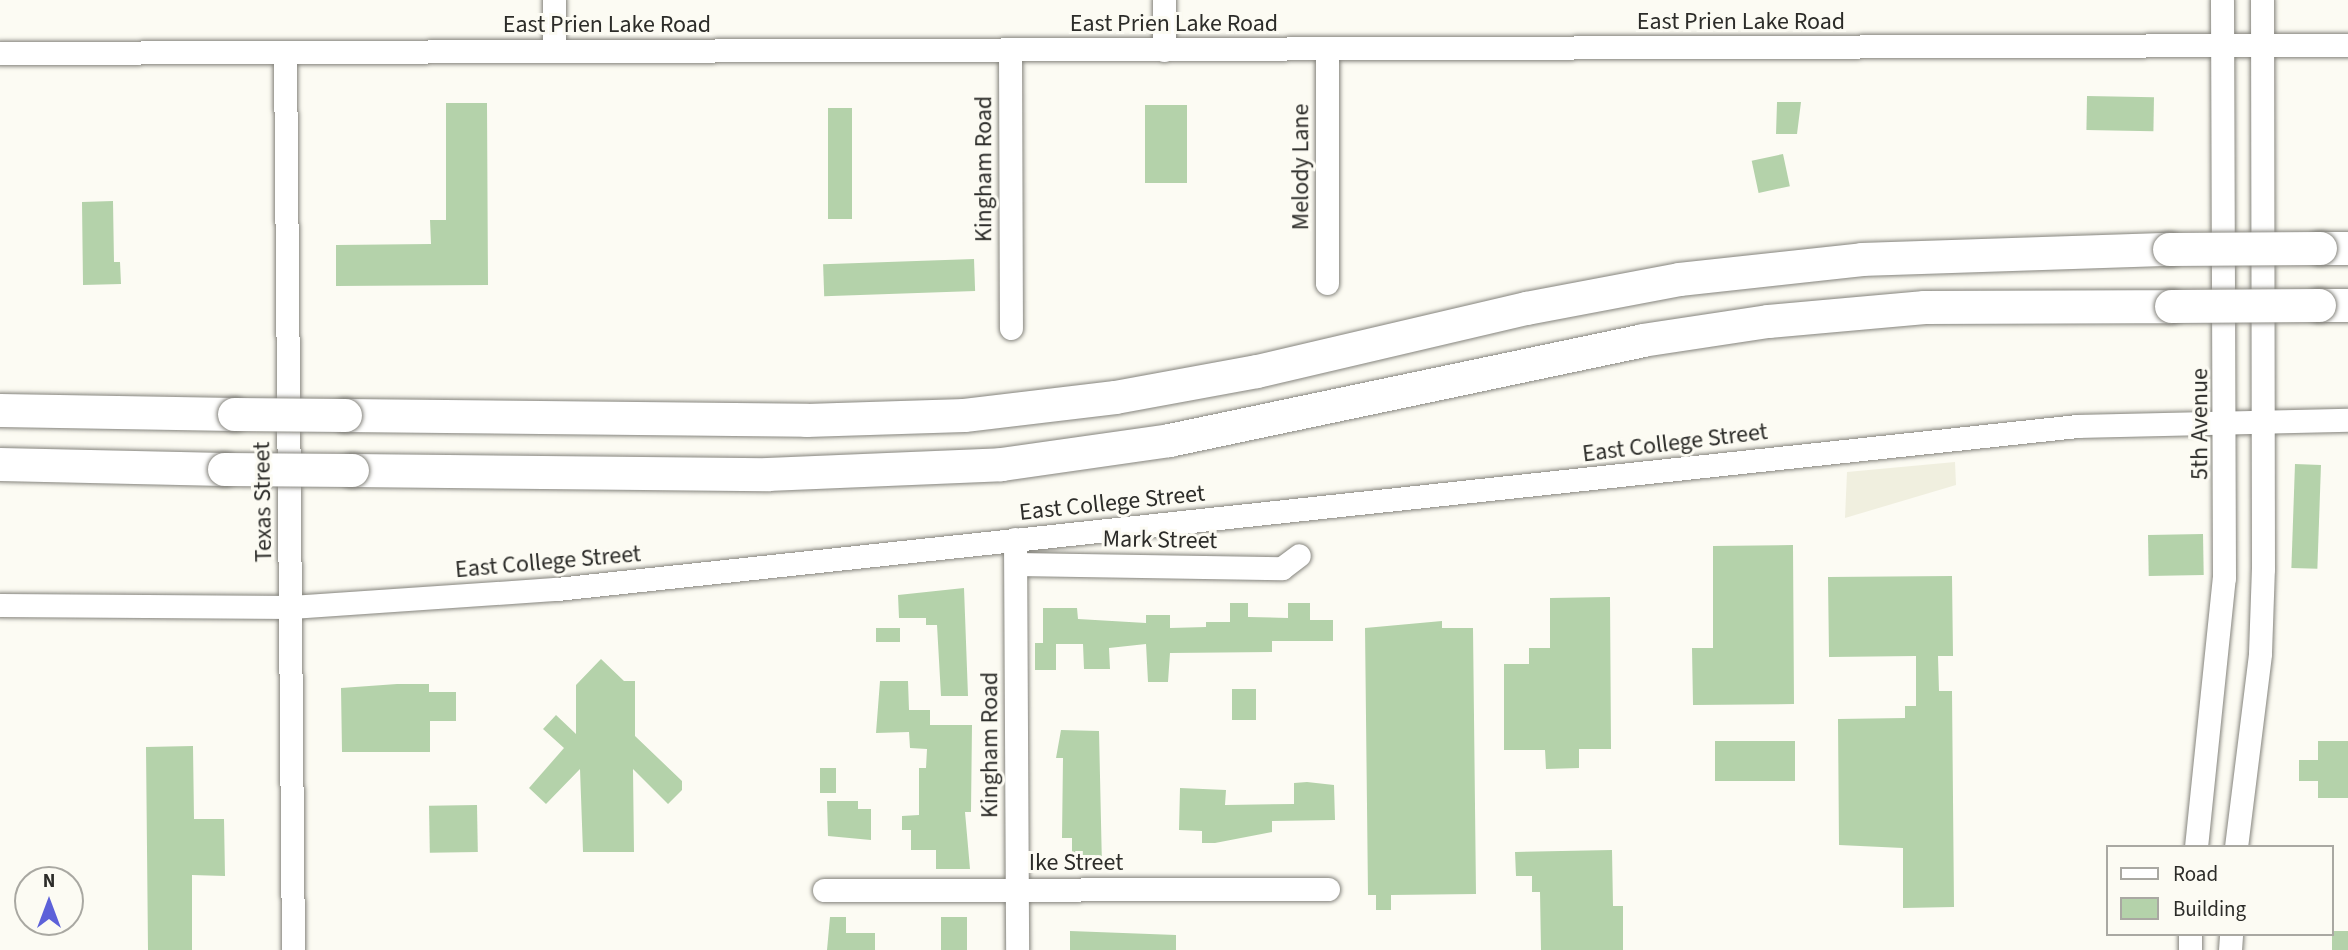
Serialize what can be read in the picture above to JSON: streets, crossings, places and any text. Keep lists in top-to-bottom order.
{
  "streets": {
    "street": [
      "East Prien Lake Road",
      "Melody Lane",
      "Kingham Road",
      "5th Avenue",
      "East College Street",
      "Texas Street",
      "Mark Street",
      "Ike Street"
    ]
  },
  "crossings": [
    ["East Prien Lake Road", "Melody Lane"],
    ["East Prien Lake Road", "Kingham Road"],
    ["East Prien Lake Road", "5th Avenue"],
    ["East Prien Lake Road", "Texas Street"],
    ["Kingham Road", "East College Street"],
    ["Kingham Road", "Mark Street"],
    ["Kingham Road", "Ike Street"],
    ["5th Avenue", "East College Street"],
    ["East College Street", "Texas Street"]
  ],
  "legend": ["Road", "Building"],
  "north": "top"
}
